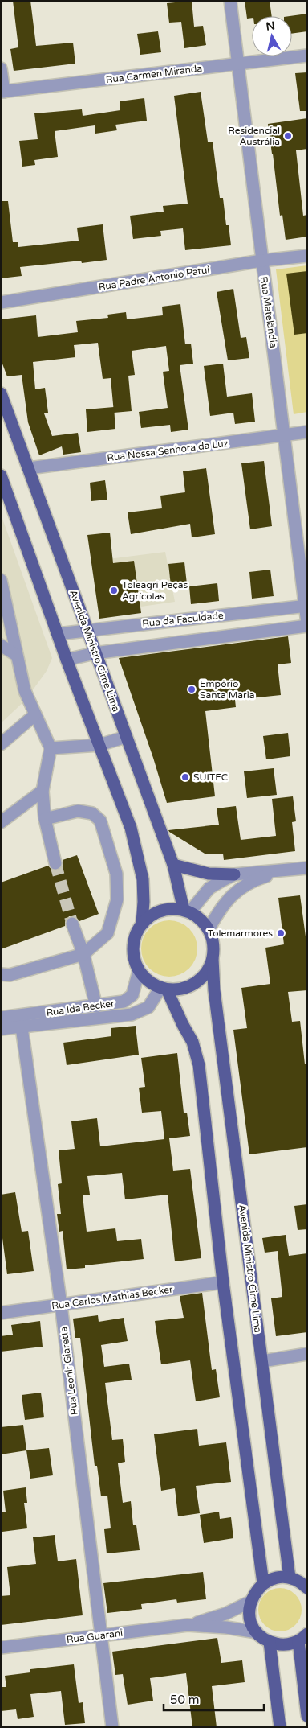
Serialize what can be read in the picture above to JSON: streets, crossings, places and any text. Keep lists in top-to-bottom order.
{
  "streets": {
    "main road": ["Avenida Ministro Cirne Lima"],
    "street": [
      "Rua Carmen Miranda",
      "Rua Padre Ântonio Patuí",
      "Rua Matelândia",
      "Rua Nossa Senhora da Luz",
      "Rua da Faculdade",
      "Rua Ida Becker",
      "Rua Carlos Mathias Becker",
      "Rua Leonir Giaretta",
      "Rua Guarani"
    ]
  },
  "crossings": [
    ["Rua Carmen Miranda", "Rua Matelândia"],
    ["Rua Padre Ântonio Patuí", "Rua Matelândia"],
    ["Rua Matelândia", "Rua Nossa Senhora da Luz"],
    ["Rua Matelândia", "Rua da Faculdade"],
    ["Rua Nossa Senhora da Luz", "Avenida Ministro Cirne Lima"],
    ["Rua da Faculdade", "Avenida Ministro Cirne Lima"],
    ["Avenida Ministro Cirne Lima", "Rua Ida Becker"],
    ["Rua Ida Becker", "Rua Leonir Giaretta"],
    ["Rua Carlos Mathias Becker", "Rua Leonir Giaretta"],
    ["Rua Leonir Giaretta", "Rua Guarani"]
  ],
  "places": [
    "Residencial Austrália",
    "Toleagri Peças Agrícolas",
    "Empório Santa Maria",
    "SUITEC",
    "Tolemarmores"
  ],
  "scale_bar": "50 m",
  "north": "top"
}
